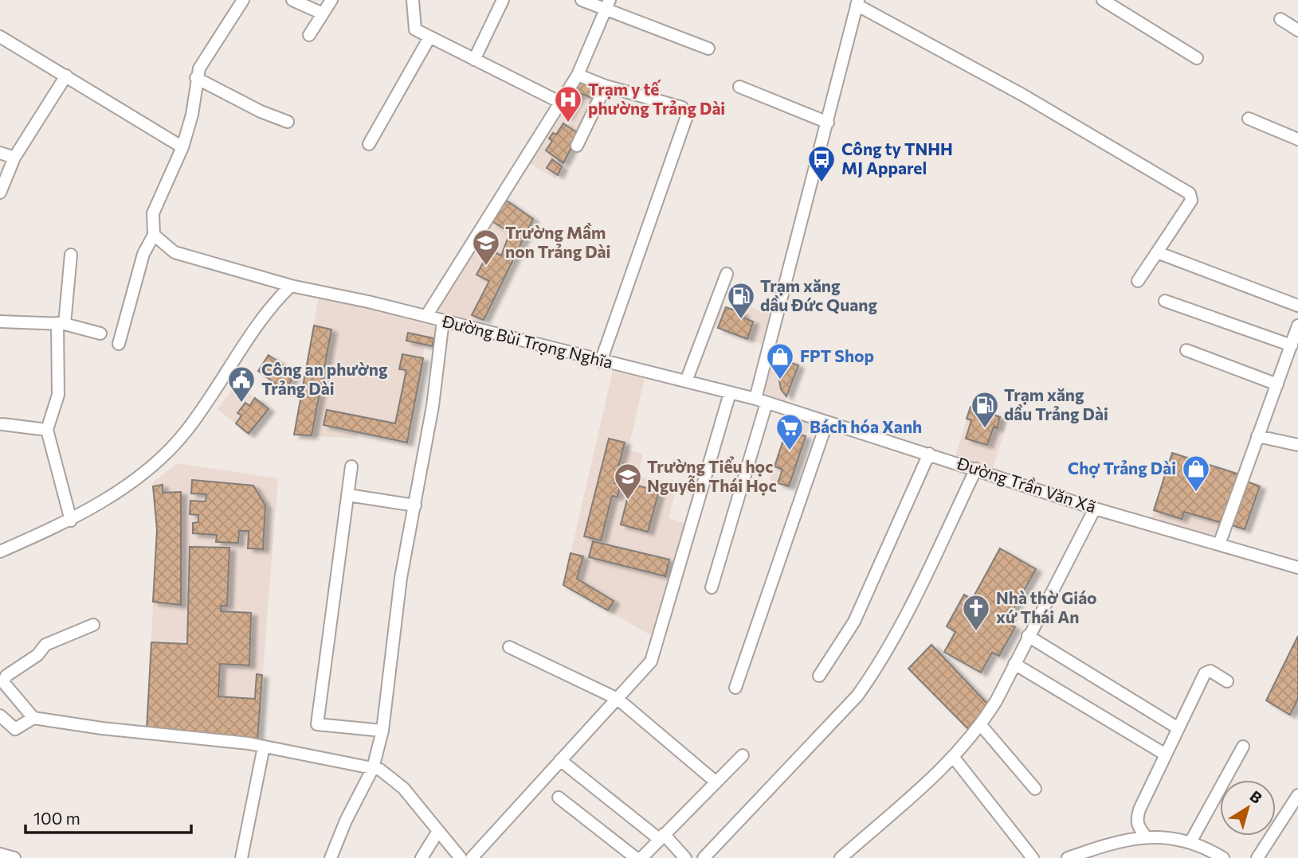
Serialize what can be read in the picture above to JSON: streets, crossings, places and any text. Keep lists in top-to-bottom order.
{
  "streets": {
    "street": ["Đường Bùi Trọng Nghĩa", "Đường Trần Văn Xã"]
  },
  "crossings": [
    ["Đường Bùi Trọng Nghĩa", "Đường Trần Văn Xã"]
  ],
  "places": {
    "hospital": ["Trạm y tế phường Trảng Dài"],
    "bus stop": ["Công ty TNHH MJ Apparel"],
    "school or university": ["Trường Mầm non Trảng Dài", "Trường Tiểu học Nguyễn Thái Học"],
    "fuel station": ["Trạm xăng dầu Đức Quang", "Trạm xăng dầu Trảng Dài"],
    "shop": ["FPT Shop", "Chợ Trảng Dài"],
    "public building": ["Công an phường Trảng Dài"],
    "supermarket": ["Bách hóa Xanh"],
    "church": ["Nhà thờ Giáo xứ Thái An"]
  },
  "scale_bar": "100 m",
  "north": "top right"
}
